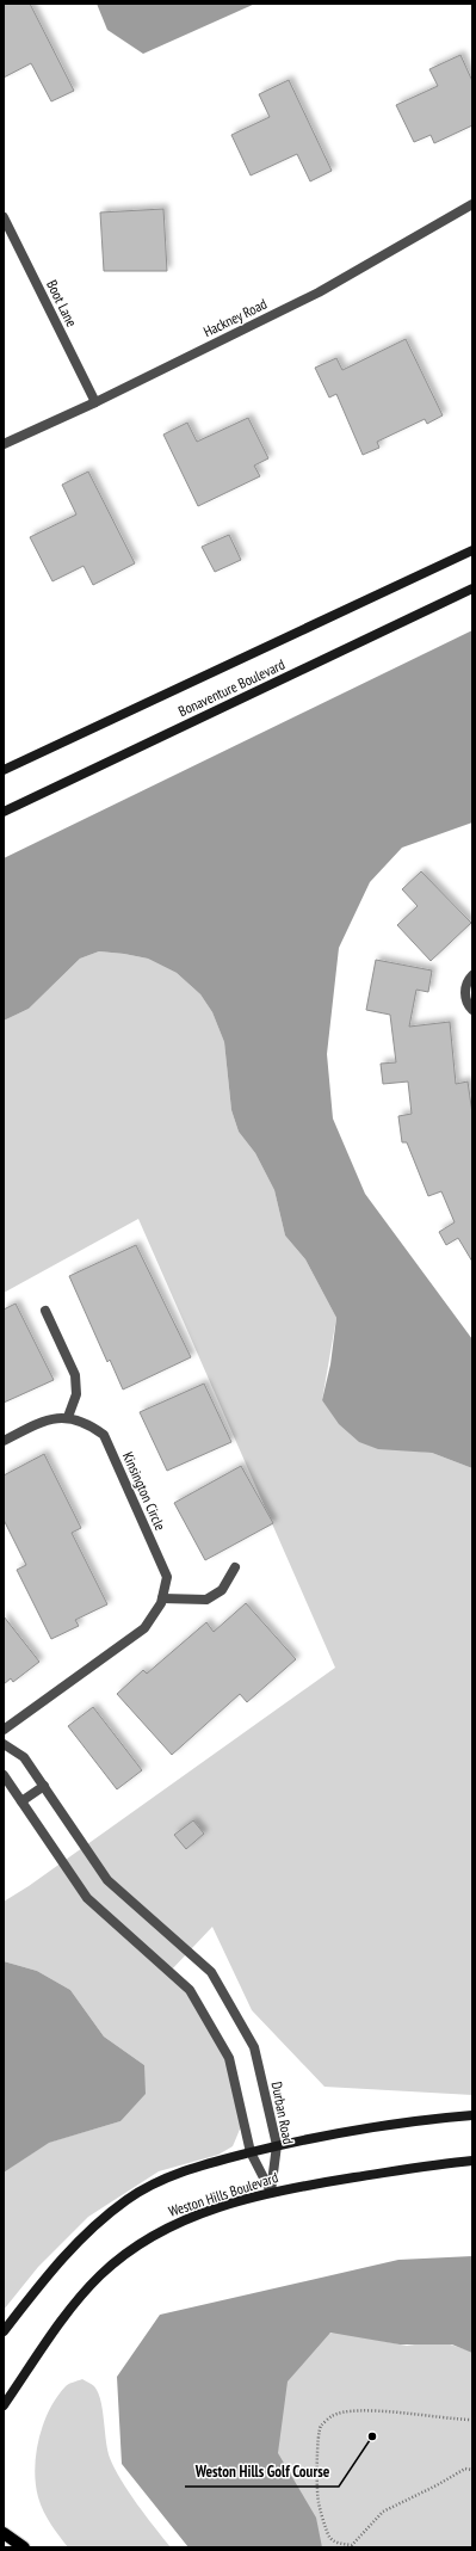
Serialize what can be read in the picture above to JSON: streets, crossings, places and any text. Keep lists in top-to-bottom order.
{
  "streets": {
    "street": [
      "Boot Lane",
      "Hackney Road",
      "Bonaventure Boulevard",
      "Kinsington Circle",
      "Durban Road",
      "Weston Hills Boulevard"
    ]
  },
  "crossings": [
    ["Boot Lane", "Hackney Road"],
    ["Durban Road", "Weston Hills Boulevard"]
  ],
  "places": ["Weston Hills Golf Course"]
}
